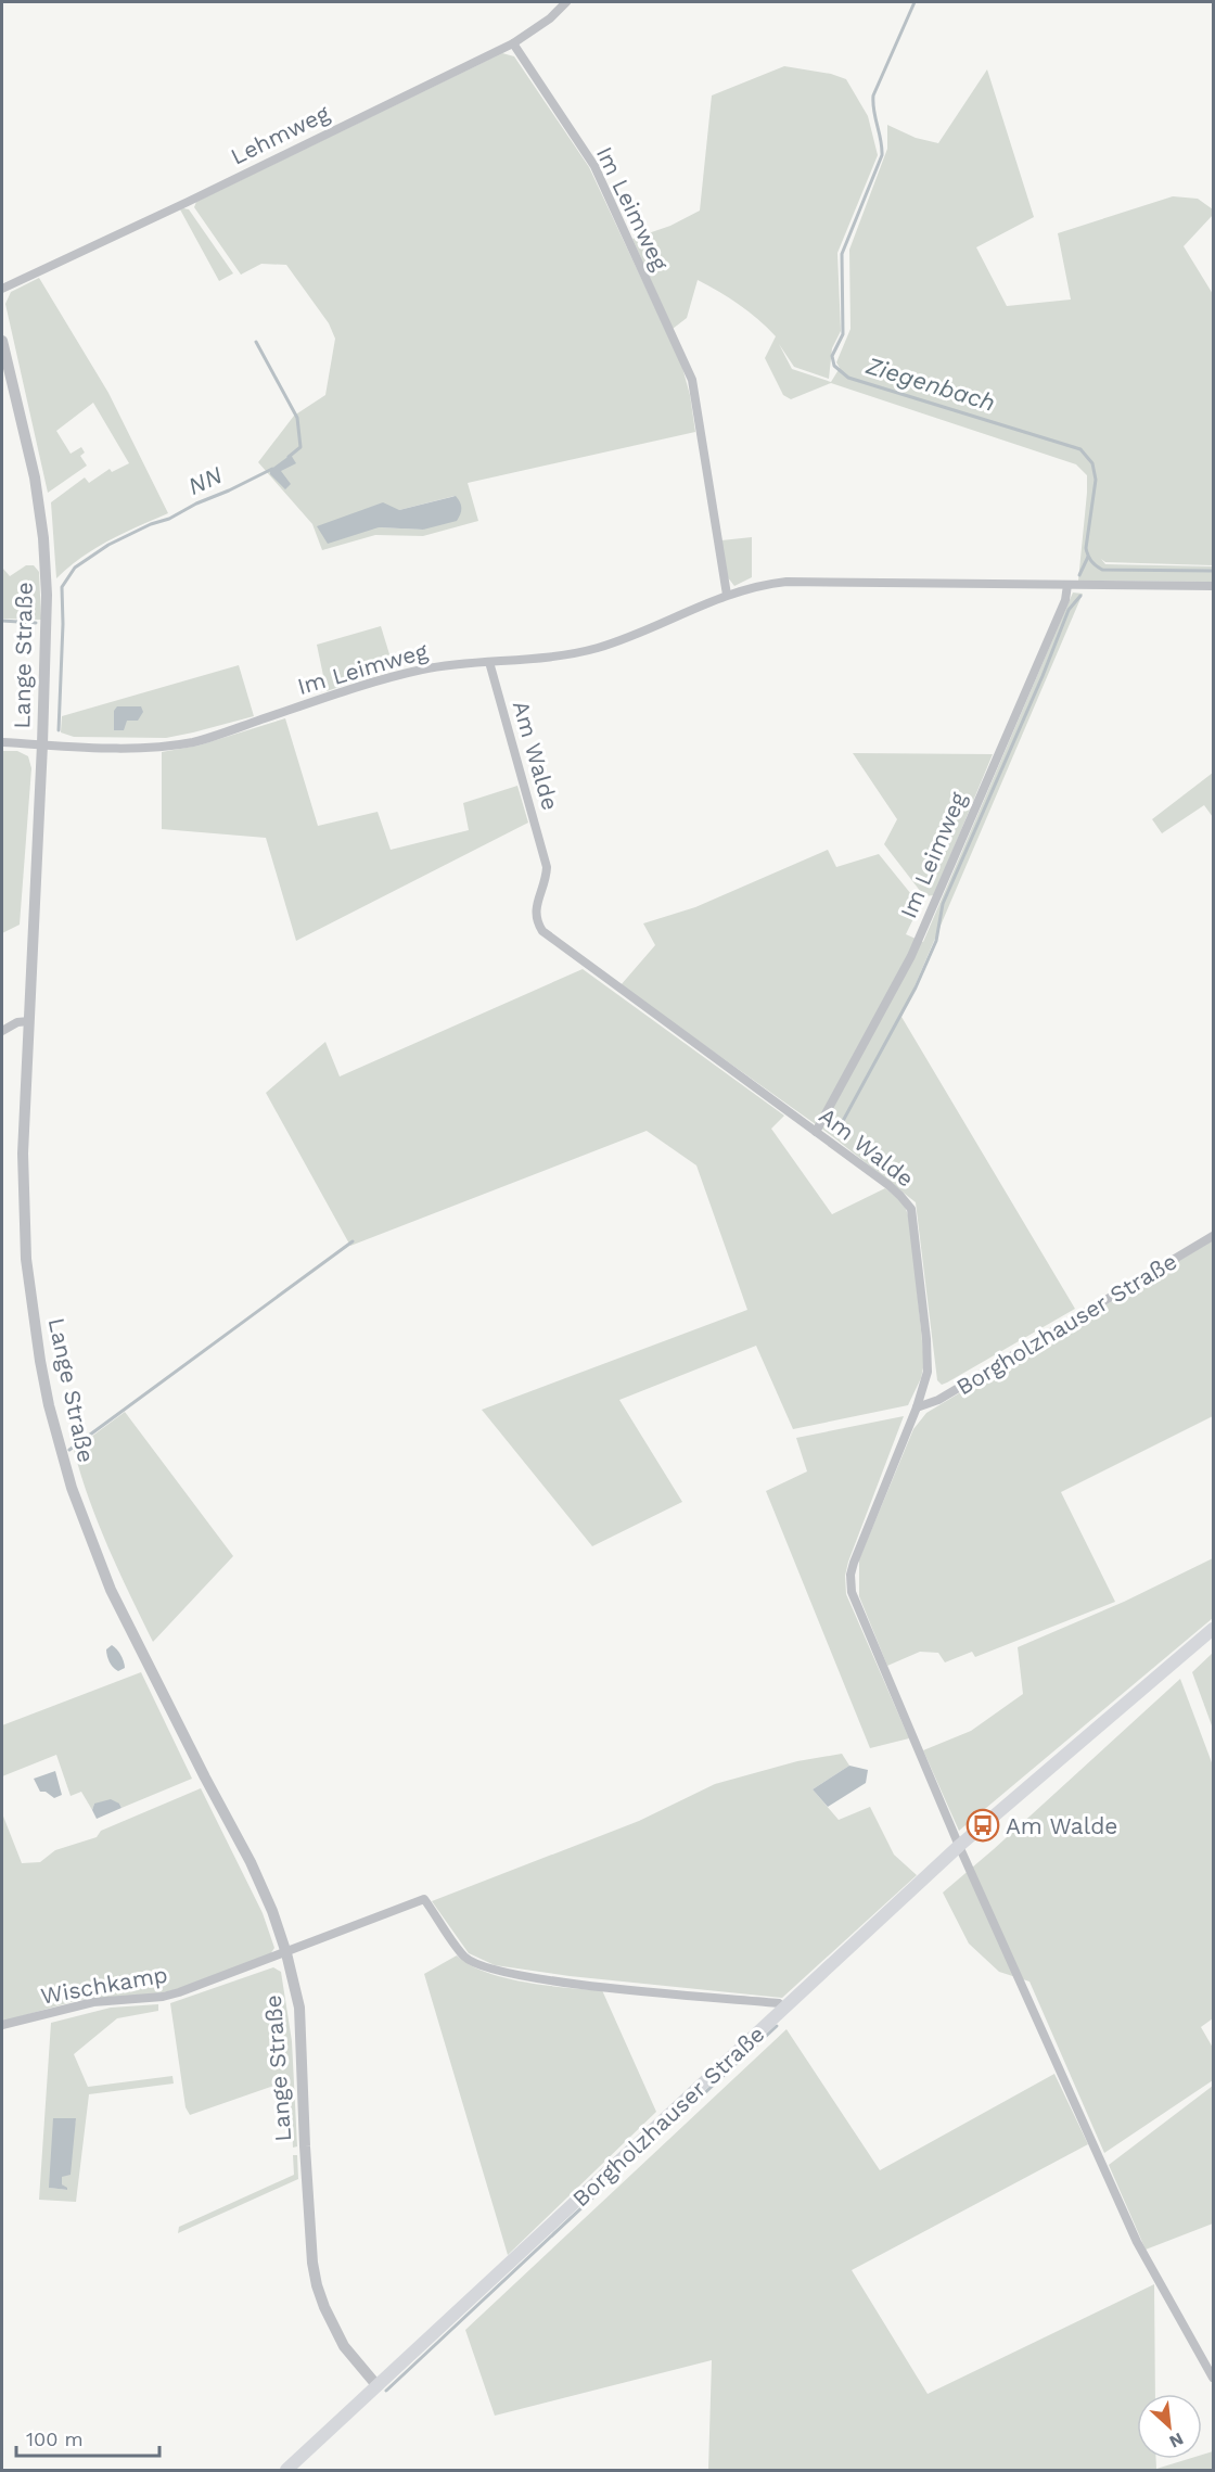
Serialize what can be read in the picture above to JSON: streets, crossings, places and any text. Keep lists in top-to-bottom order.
{
  "streets": {
    "main road": ["Borgholzhauser Straße"],
    "street": [
      "Lehmweg",
      "Im Leimweg",
      "Lange Straße",
      "Am Walde",
      "Wischkamp"
    ]
  },
  "crossings": [
    ["Lehmweg", "Im Leimweg"],
    ["Im Leimweg", "Lange Straße"],
    ["Im Leimweg", "Am Walde"],
    ["Lange Straße", "Borgholzhauser Straße"],
    ["Lange Straße", "Wischkamp"],
    ["Am Walde", "Borgholzhauser Straße"],
    ["Borgholzhauser Straße", "Wischkamp"]
  ],
  "water": ["Ziegenbach", "NN"],
  "places": {
    "bus stop": ["Am Walde"]
  },
  "scale_bar": "100 m",
  "north": "bottom right"
}
